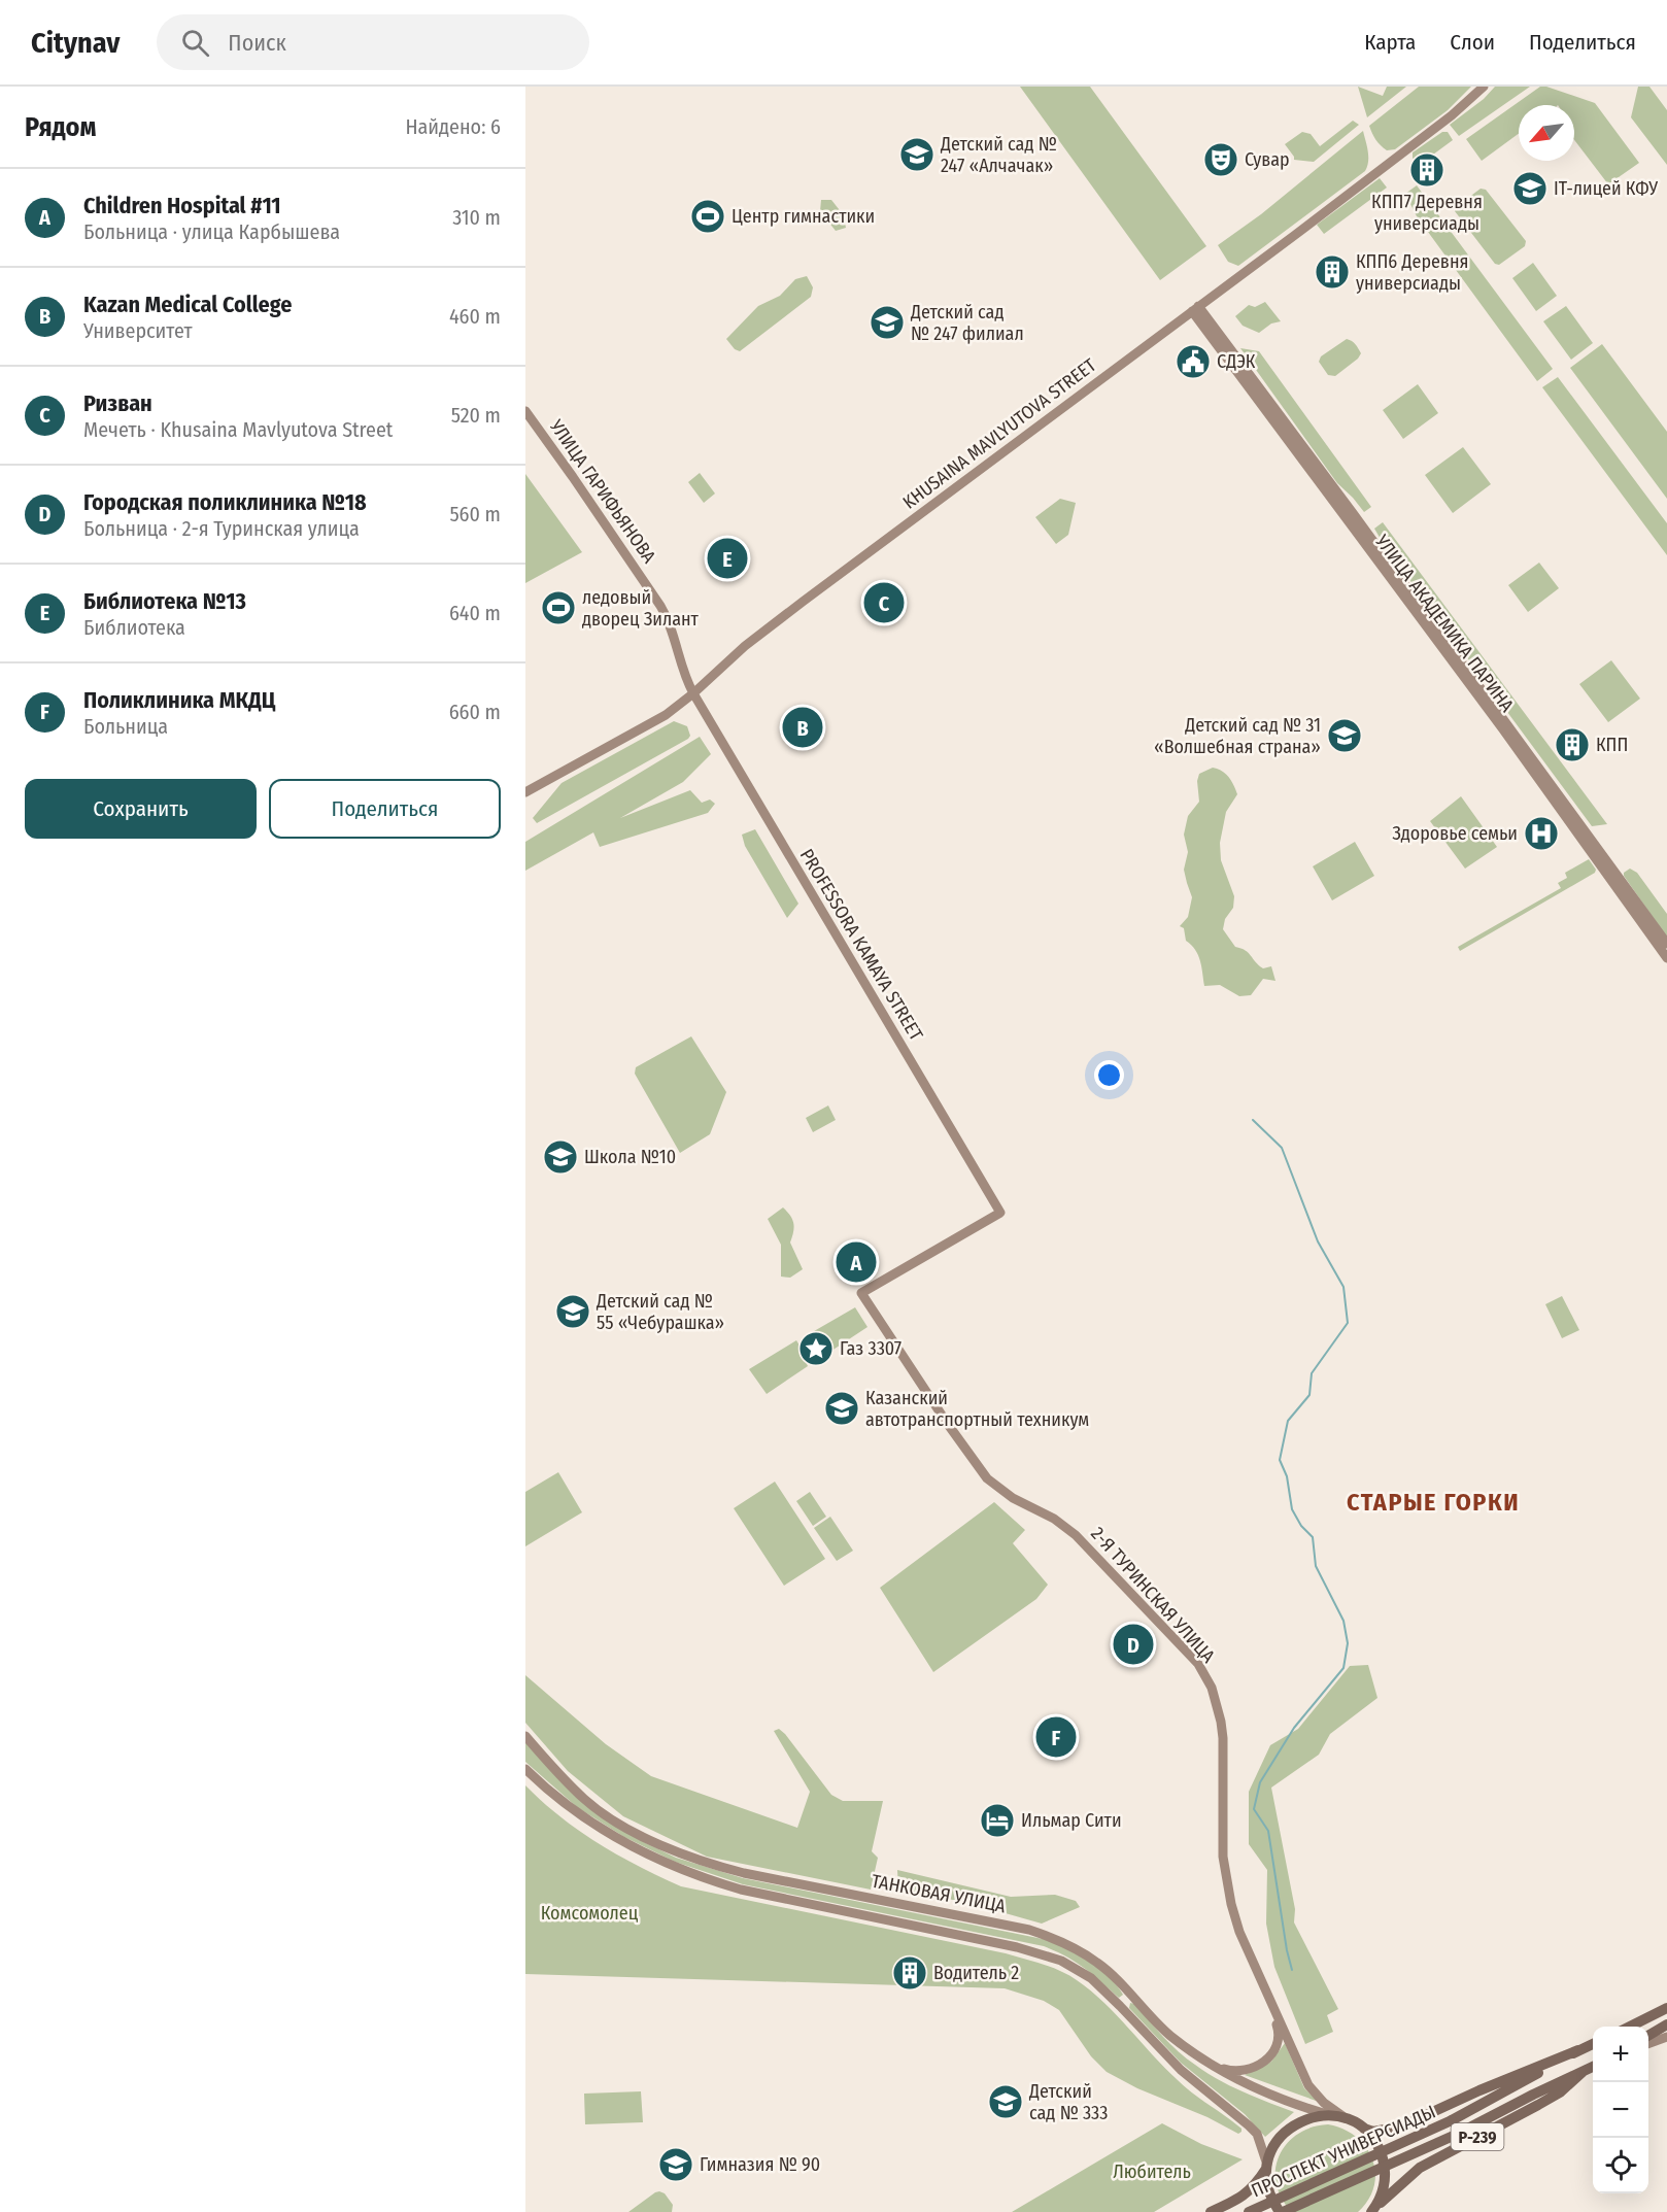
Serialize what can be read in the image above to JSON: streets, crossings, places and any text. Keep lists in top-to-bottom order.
{
  "streets": {
    "main road": ["Р-239", "ПРОСПЕКТ УНИВЕРСИАДЫ"],
    "street": [
      "KHUSAINA MAVLYUTOVA STREET",
      "УЛИЦА ГАРИФЬЯНОВА",
      "УЛИЦА АКАДЕМИКА ПАРИНА",
      "PROFESSORA KAMAYA STREET",
      "2-Я ТУРИНСКАЯ УЛИЦА",
      "ТАНКОВАЯ УЛИЦА"
    ]
  },
  "crossings": [
    ["KHUSAINA MAVLYUTOVA STREET", "УЛИЦА ГАРИФЬЯНОВА"],
    ["KHUSAINA MAVLYUTOVA STREET", "УЛИЦА АКАДЕМИКА ПАРИНА"],
    ["KHUSAINA MAVLYUTOVA STREET", "PROFESSORA KAMAYA STREET"],
    ["УЛИЦА ГАРИФЬЯНОВА", "PROFESSORA KAMAYA STREET"],
    ["PROFESSORA KAMAYA STREET", "2-Я ТУРИНСКАЯ УЛИЦА"],
    ["2-Я ТУРИНСКАЯ УЛИЦА", "Р-239"],
    ["ТАНКОВАЯ УЛИЦА", "Р-239"],
    ["Р-239", "ПРОСПЕКТ УНИВЕРСИАДЫ"]
  ],
  "districts": ["СТАРЫЕ ГОРКИ"],
  "parks": ["Комсомолец", "Любитель"],
  "places": {
    "school or university": [
      "Детский сад № 247 «Алчачак»",
      "IT-лицей КФУ",
      "Детский сад № 247 филиал",
      "Детский сад № 31 «Волшебная страна»",
      "Школа №10",
      "Детский сад № 55 «Чебурашка»",
      "Казанский автотранспортный техникум",
      "Детский сад № 333",
      "Гимназия № 90"
    ],
    "theatre": ["Сувар"],
    "building": [
      "КПП7 Деревня универсиады",
      "КПП6 Деревня универсиады",
      "КПП",
      "Водитель 2"
    ],
    "sports": ["Центр гимнастики", "ледовый дворец Зилант"],
    "public building": ["СДЭК"],
    "hospital": ["Здоровье семьи"],
    "place": ["Газ 3307"],
    "hotel": ["Ильмар Сити"]
  },
  "north": "bottom left",
  "page": {
    "header": "Citynav",
    "search": "Поиск",
    "nav": ["Карта", "Слои", "Поделиться"],
    "heading": ["Рядом", "Найдено: 6"],
    "list": [
      {
        "mark": "A",
        "name": "Children Hospital #11",
        "note": "Больница · улица Карбышева",
        "value": "310 m"
      },
      {
        "mark": "B",
        "name": "Kazan Medical College",
        "note": "Университет",
        "value": "460 m"
      },
      {
        "mark": "C",
        "name": "Ризван",
        "note": "Мечеть · Khusaina Mavlyutova Street",
        "value": "520 m"
      },
      {
        "mark": "D",
        "name": "Городская поликлиника №18",
        "note": "Больница · 2-я Туринская улица",
        "value": "560 m"
      },
      {
        "mark": "E",
        "name": "Библиотека №13",
        "note": "Библиотека",
        "value": "640 m"
      },
      {
        "mark": "F",
        "name": "Поликлиника МКДЦ",
        "note": "Больница",
        "value": "660 m"
      }
    ],
    "pins": [
      "E",
      "C",
      "B",
      "A",
      "D",
      "F"
    ],
    "buttons": ["Сохранить", "Поделиться"],
    "map_buttons": ["+", "−"]
  }
}
